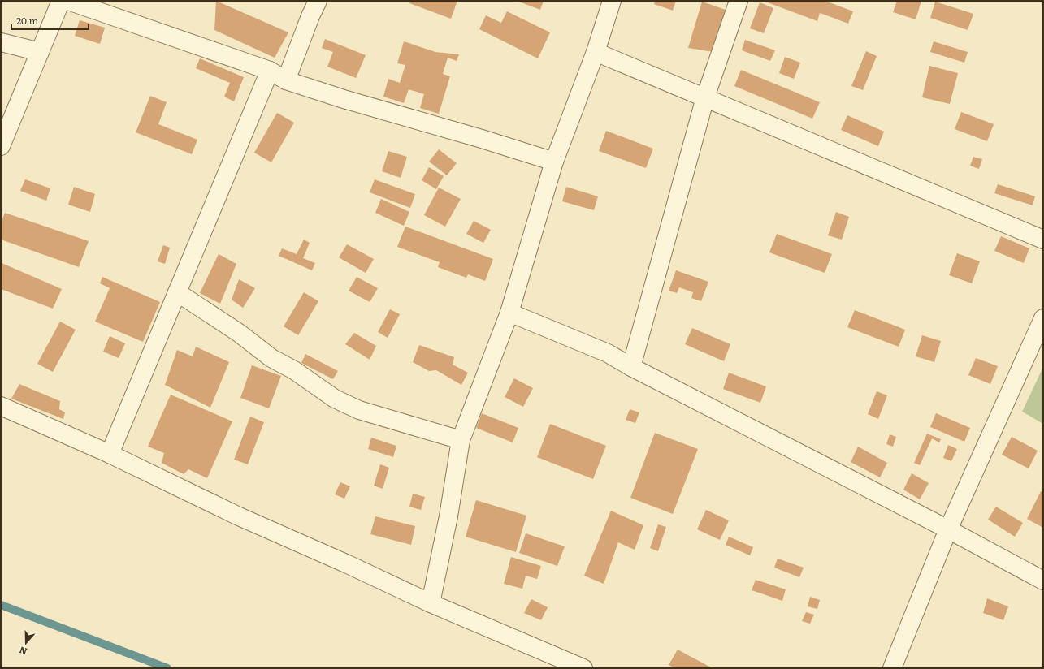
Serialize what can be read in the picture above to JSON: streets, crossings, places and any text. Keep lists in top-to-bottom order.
{
  "scale_bar": "20 m",
  "north": "bottom"
}
